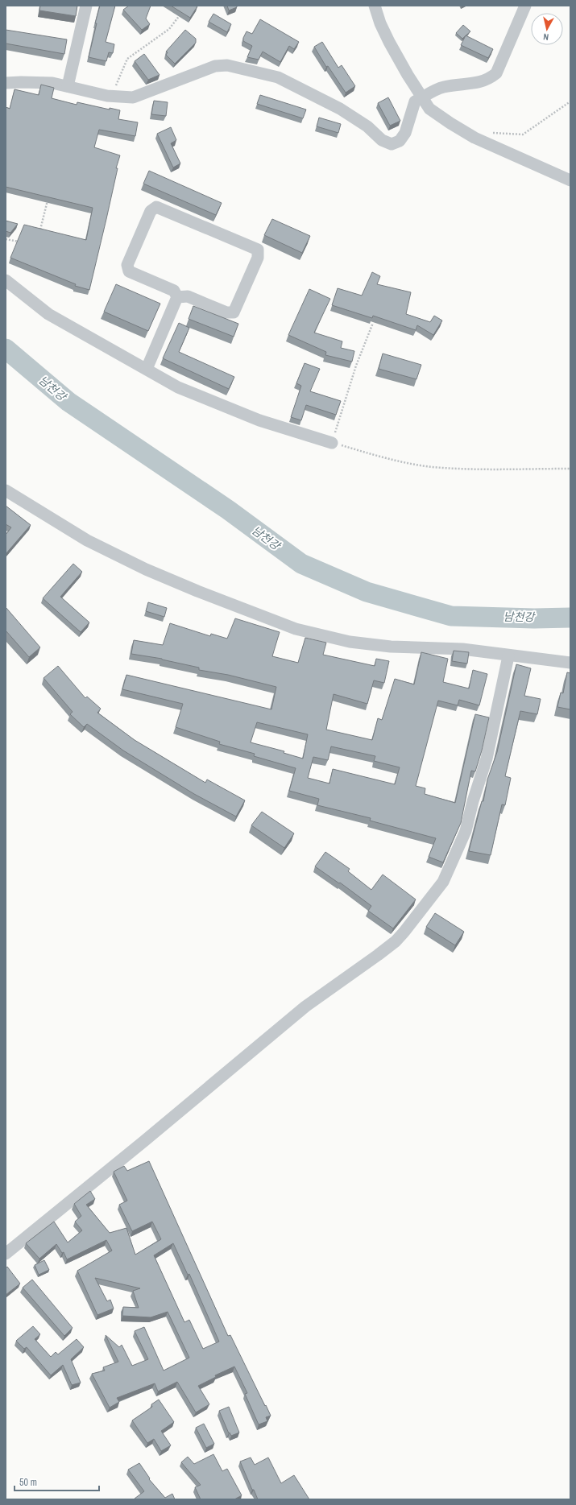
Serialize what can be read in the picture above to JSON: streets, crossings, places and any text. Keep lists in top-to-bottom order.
{
  "water": ["남천강"],
  "scale_bar": "50 m",
  "north": "bottom"
}
